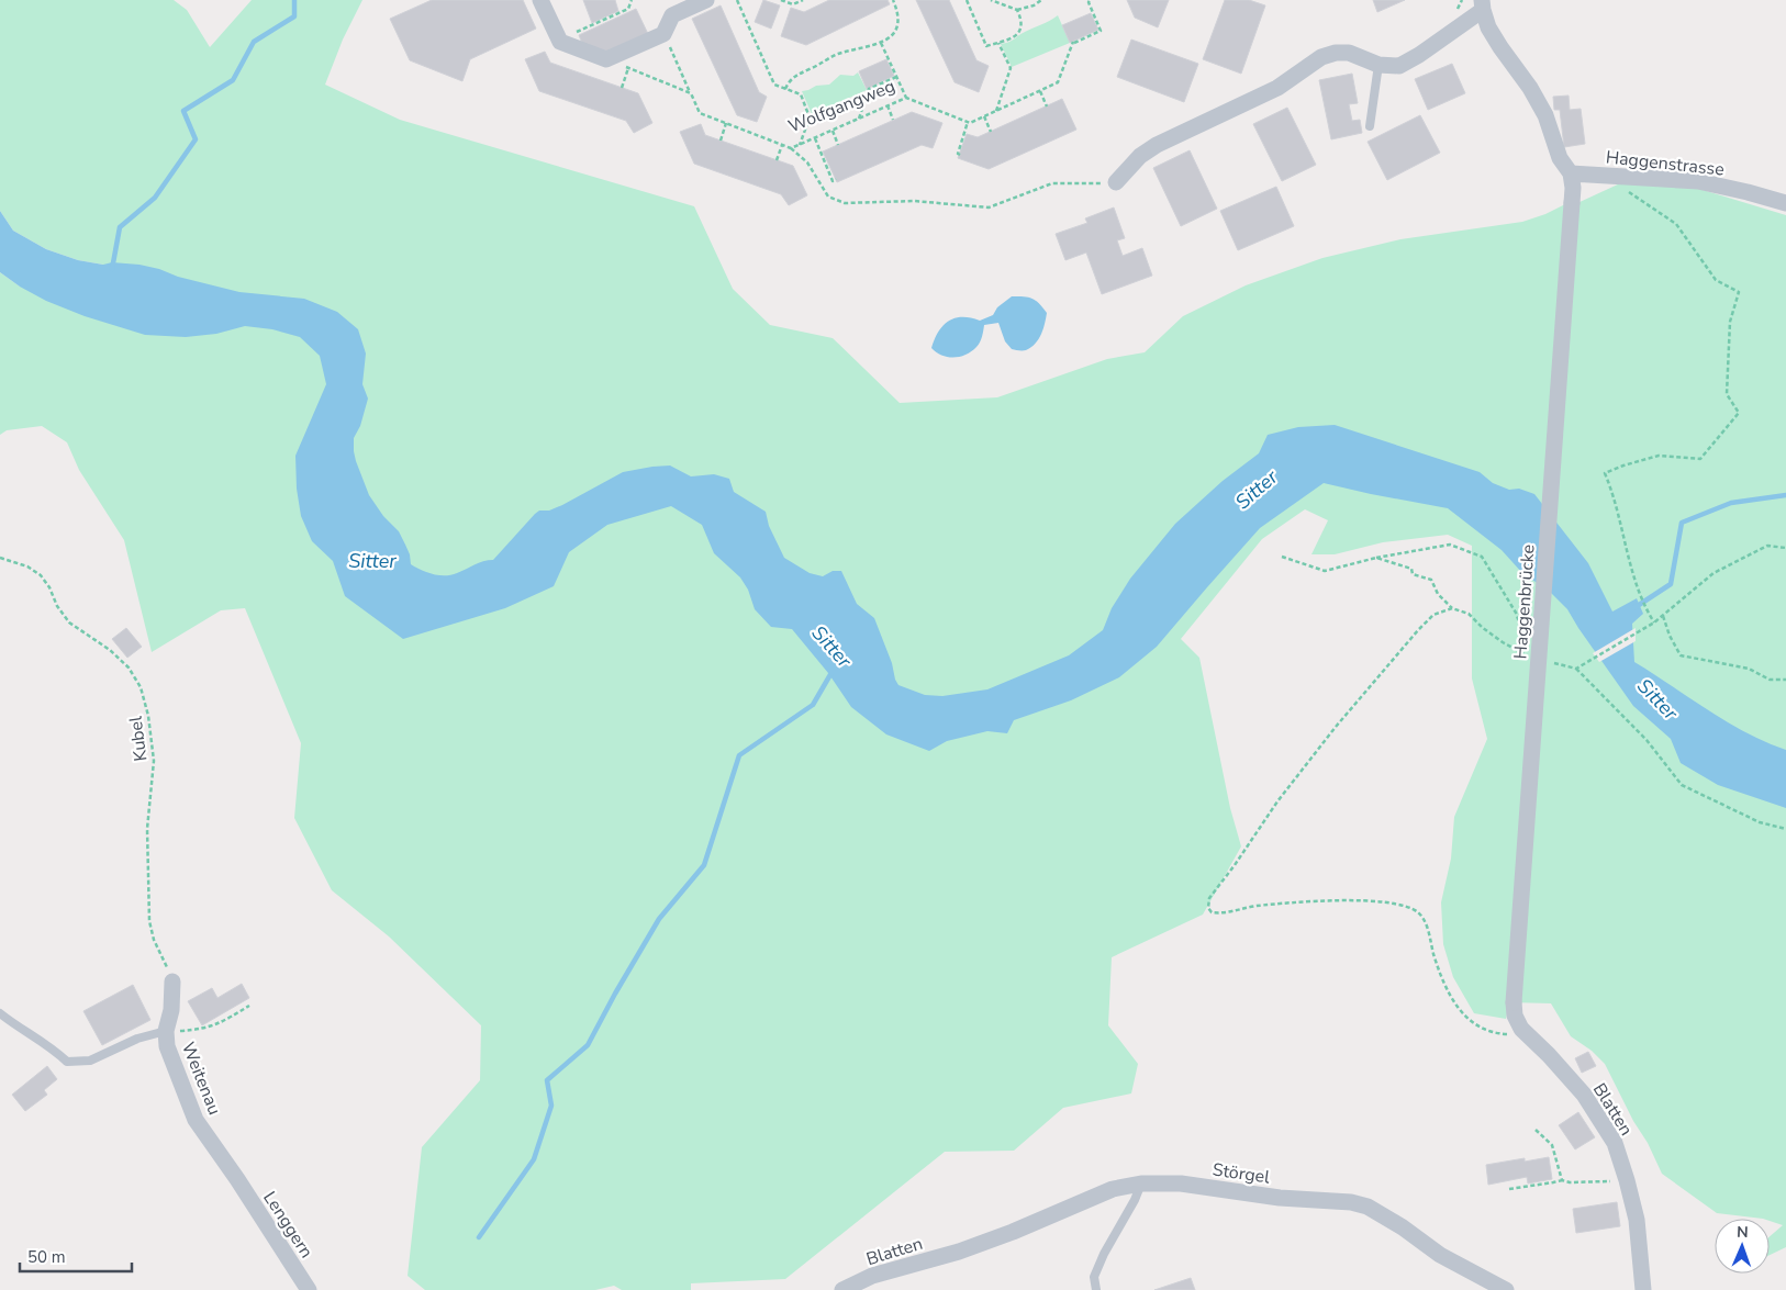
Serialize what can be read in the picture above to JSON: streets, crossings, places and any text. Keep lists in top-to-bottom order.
{
  "streets": {
    "street": [
      "Haggenstrasse",
      "Haggenbrücke",
      "Weitenau",
      "Blatten",
      "Störgel",
      "Lenggern"
    ],
    "path": ["Wolfgangweg", "Kubel"]
  },
  "crossings": [
    ["Haggenstrasse", "Haggenbrücke"],
    ["Haggenbrücke", "Blatten"],
    ["Kubel", "Weitenau"],
    ["Weitenau", "Lenggern"],
    ["Blatten", "Störgel"]
  ],
  "water": ["Sitter"],
  "scale_bar": "50 m",
  "north": "top"
}
